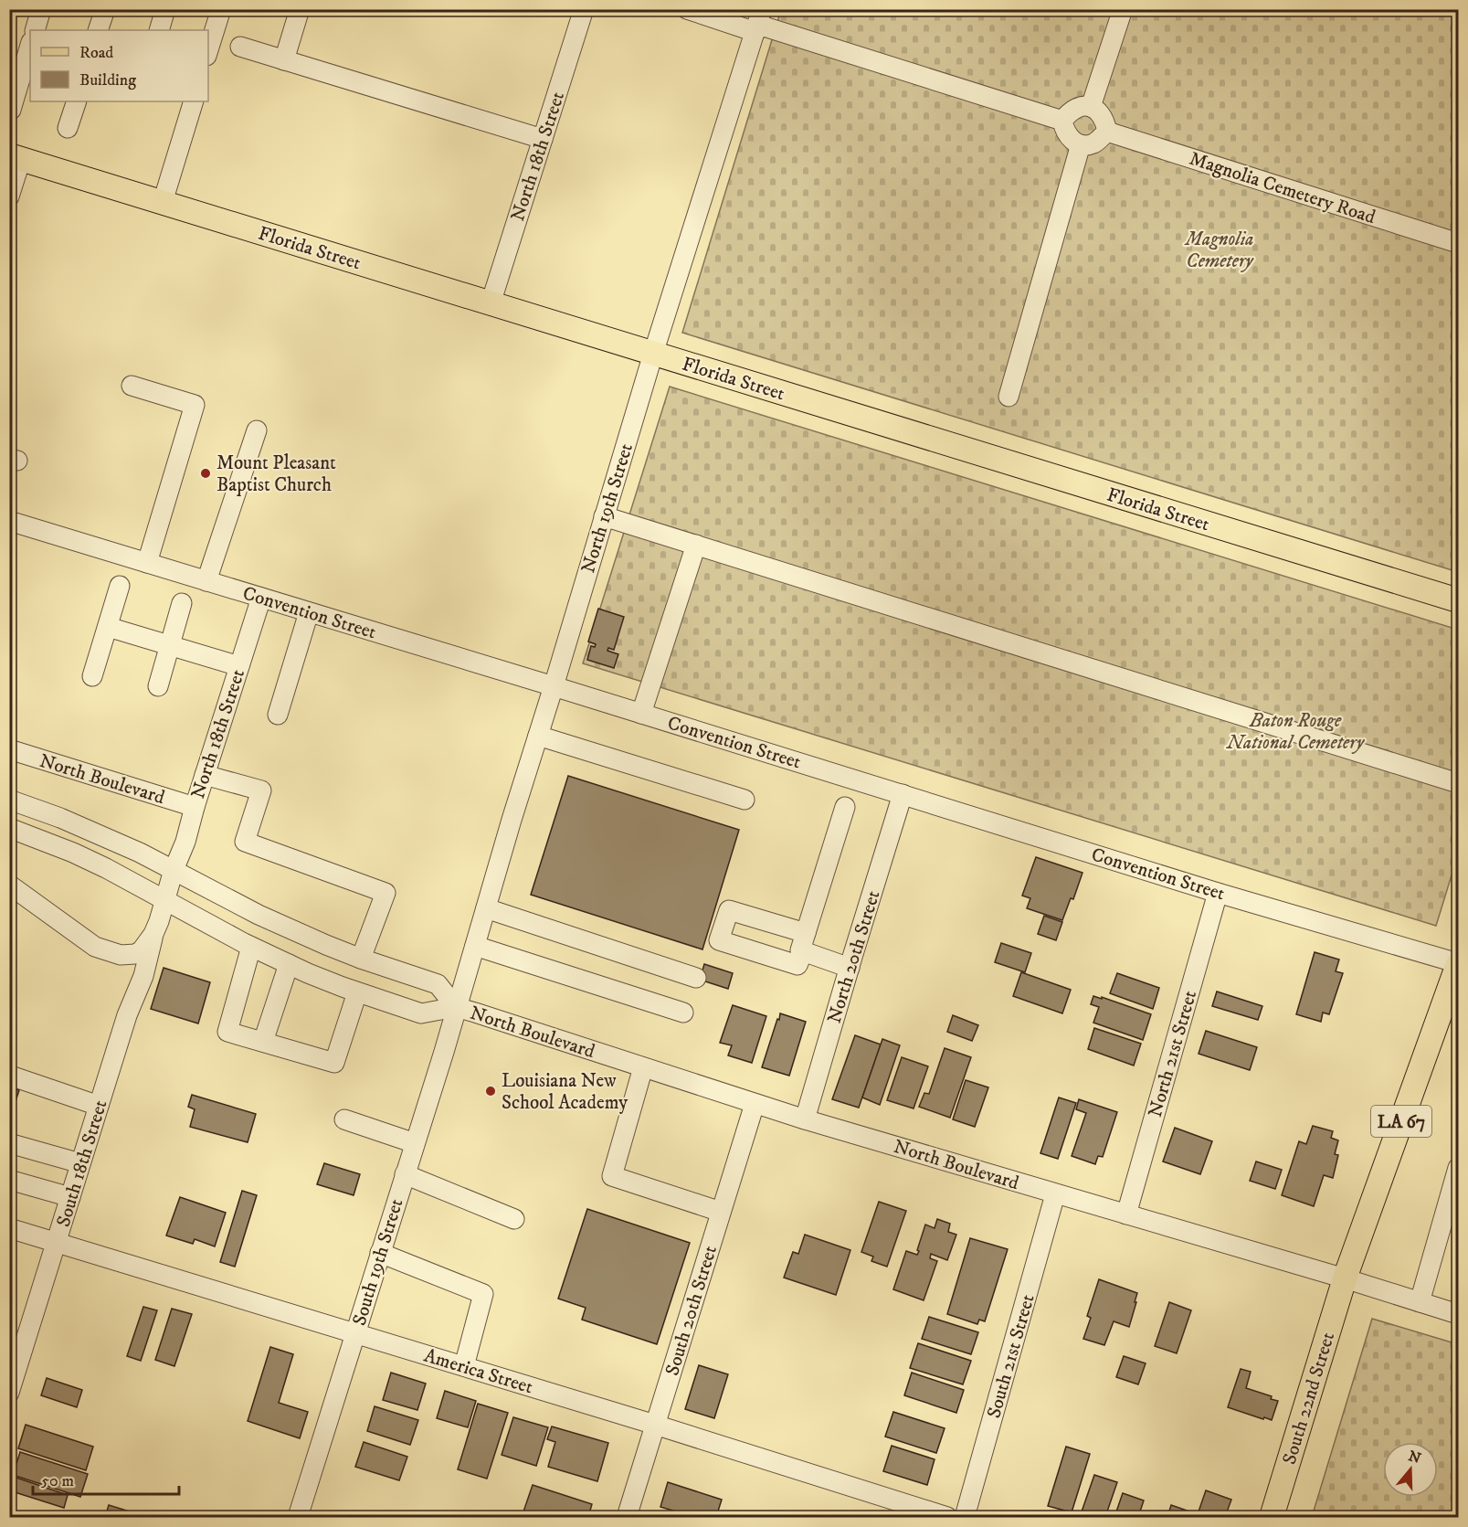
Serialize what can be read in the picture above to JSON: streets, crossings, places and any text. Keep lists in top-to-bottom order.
{
  "streets": {
    "main road": ["Florida Street", "LA 67", "South 22nd Street"],
    "street": [
      "North 18th Street",
      "Magnolia Cemetery Road",
      "North 19th Street",
      "Convention Street",
      "North Boulevard",
      "North 20th Street",
      "North 21st Street",
      "South 18th Street",
      "South 19th Street",
      "South 20th Street",
      "South 21st Street",
      "America Street"
    ]
  },
  "crossings": [
    ["North 18th Street", "Florida Street"],
    ["North 18th Street", "Convention Street"],
    ["North 18th Street", "North Boulevard"],
    ["Florida Street", "North 19th Street"],
    ["North 19th Street", "Convention Street"],
    ["North 19th Street", "North Boulevard"],
    ["North 19th Street", "South 19th Street"],
    ["Convention Street", "North 20th Street"],
    ["Convention Street", "North 21st Street"],
    ["Convention Street", "LA 67"],
    ["North Boulevard", "North 20th Street"],
    ["North Boulevard", "North 21st Street"],
    ["North Boulevard", "LA 67"],
    ["North Boulevard", "South 19th Street"],
    ["North Boulevard", "South 20th Street"],
    ["North Boulevard", "South 21st Street"],
    ["North Boulevard", "South 22nd Street"],
    ["LA 67", "South 22nd Street"],
    ["South 18th Street", "America Street"],
    ["South 19th Street", "America Street"],
    ["South 20th Street", "America Street"]
  ],
  "parks": ["Magnolia Cemetery", "Baton Rouge National Cemetery"],
  "places": ["Mount Pleasant Baptist Church", "Louisiana New School Academy"],
  "legend": ["Road", "Building"],
  "scale_bar": "50 m",
  "north": "top"
}
